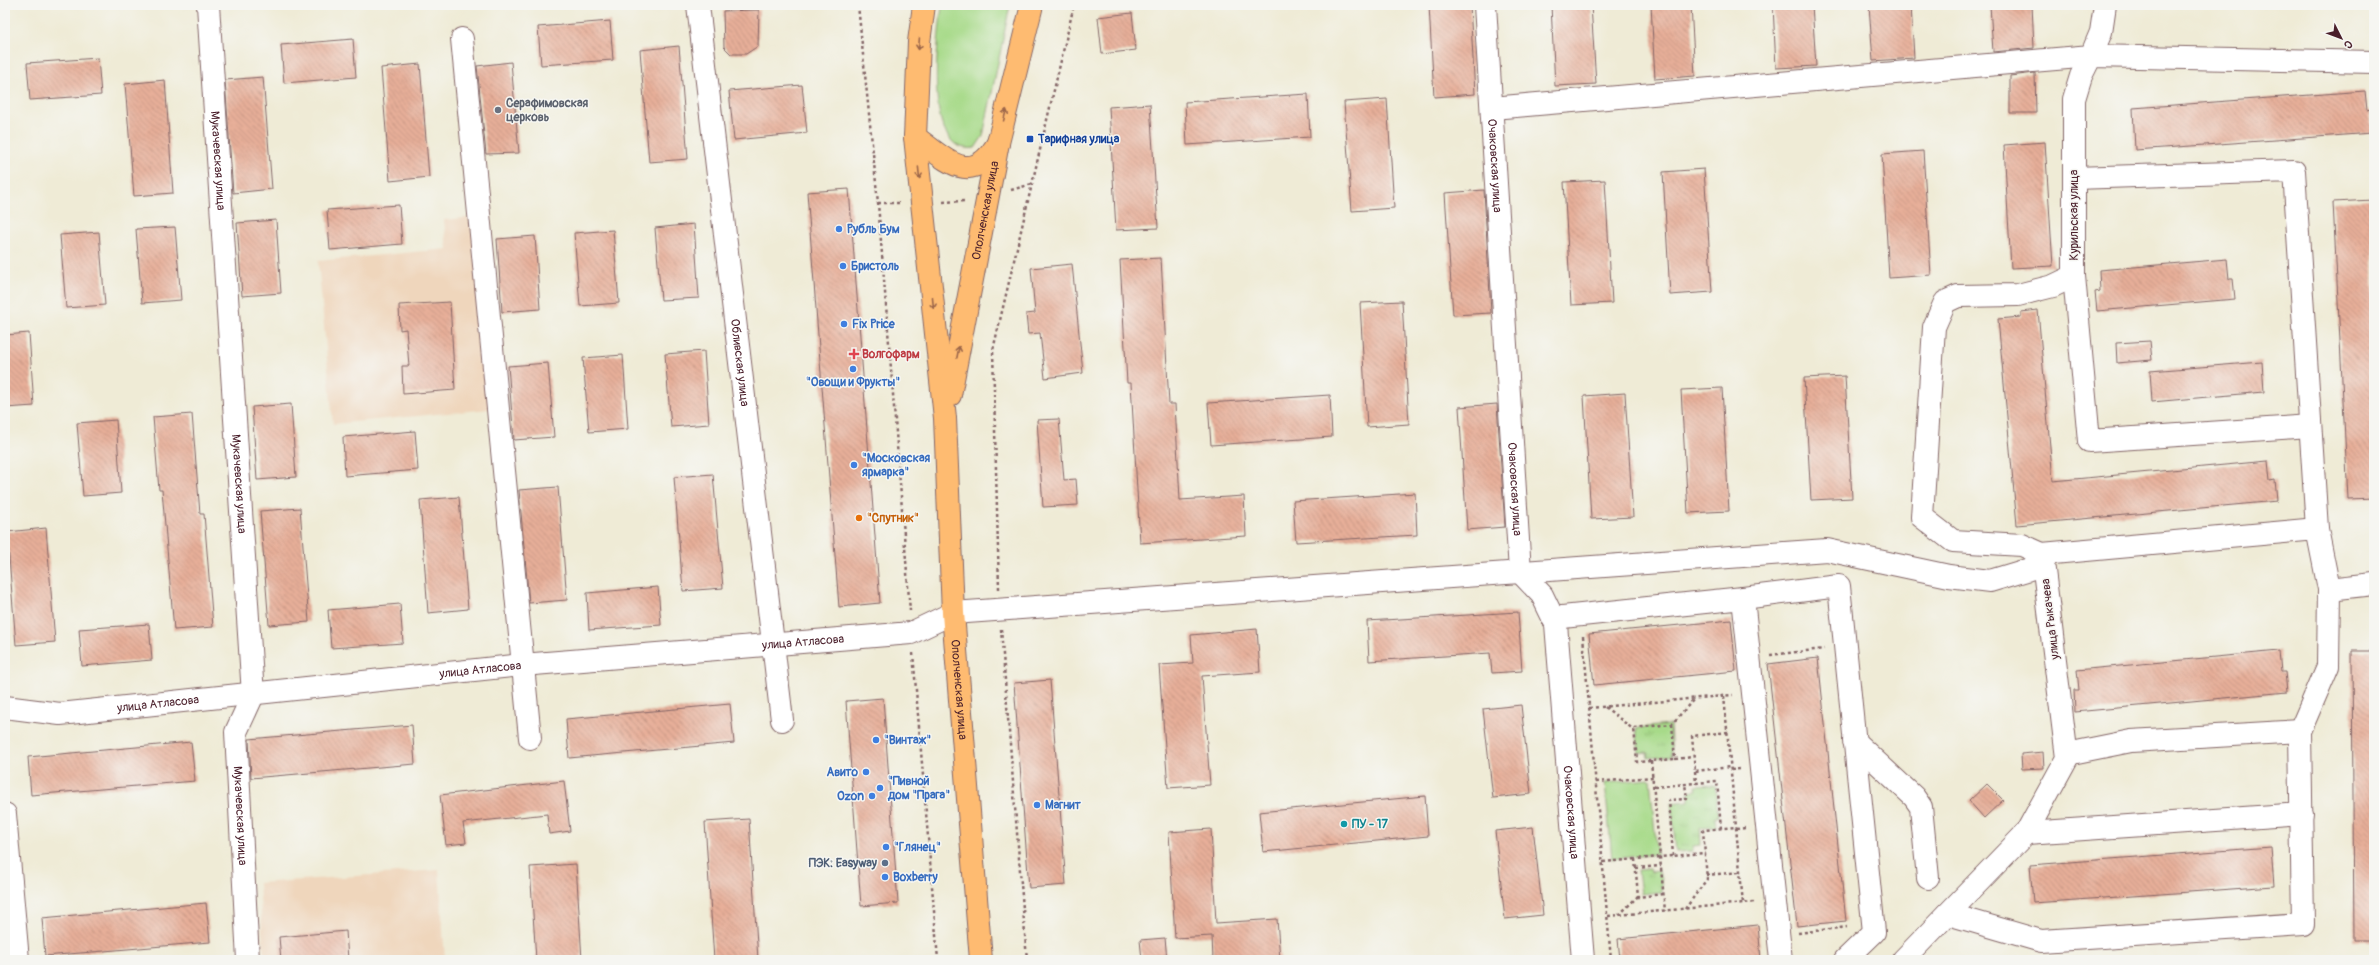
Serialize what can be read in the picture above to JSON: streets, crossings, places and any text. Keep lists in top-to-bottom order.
{
  "streets": {
    "highway": ["Ополченская улица"],
    "street": [
      "Мукачевская улица",
      "Очаковская улица",
      "Курильская улица",
      "Обливская улица",
      "улица Рыкачева",
      "улица Атласова"
    ]
  },
  "crossings": [
    ["Мукачевская улица", "улица Атласова"],
    ["Ополченская улица", "улица Атласова"],
    ["Курильская улица", "улица Рыкачева"],
    ["Обливская улица", "улица Атласова"]
  ],
  "places": {
    "other": [
      "Серафимовская церковь",
      "Рубль Бум",
      "Бристоль",
      "Fix Price",
      "\"Овощи и Фрукты\"",
      "\"Московская ярмарка\"",
      "\"Спутник\"",
      "\"Винтаж\"",
      "Авито",
      "\"Пивной дом \"Прага\"",
      "Ozon",
      "Магнит",
      "ПУ - 17",
      "\"Глянец\"",
      "ПЭК: Easyway",
      "Boxberry"
    ],
    "transit": ["Тарифная улица"],
    "health": ["Волгофарм"]
  },
  "north": "bottom right"
}
